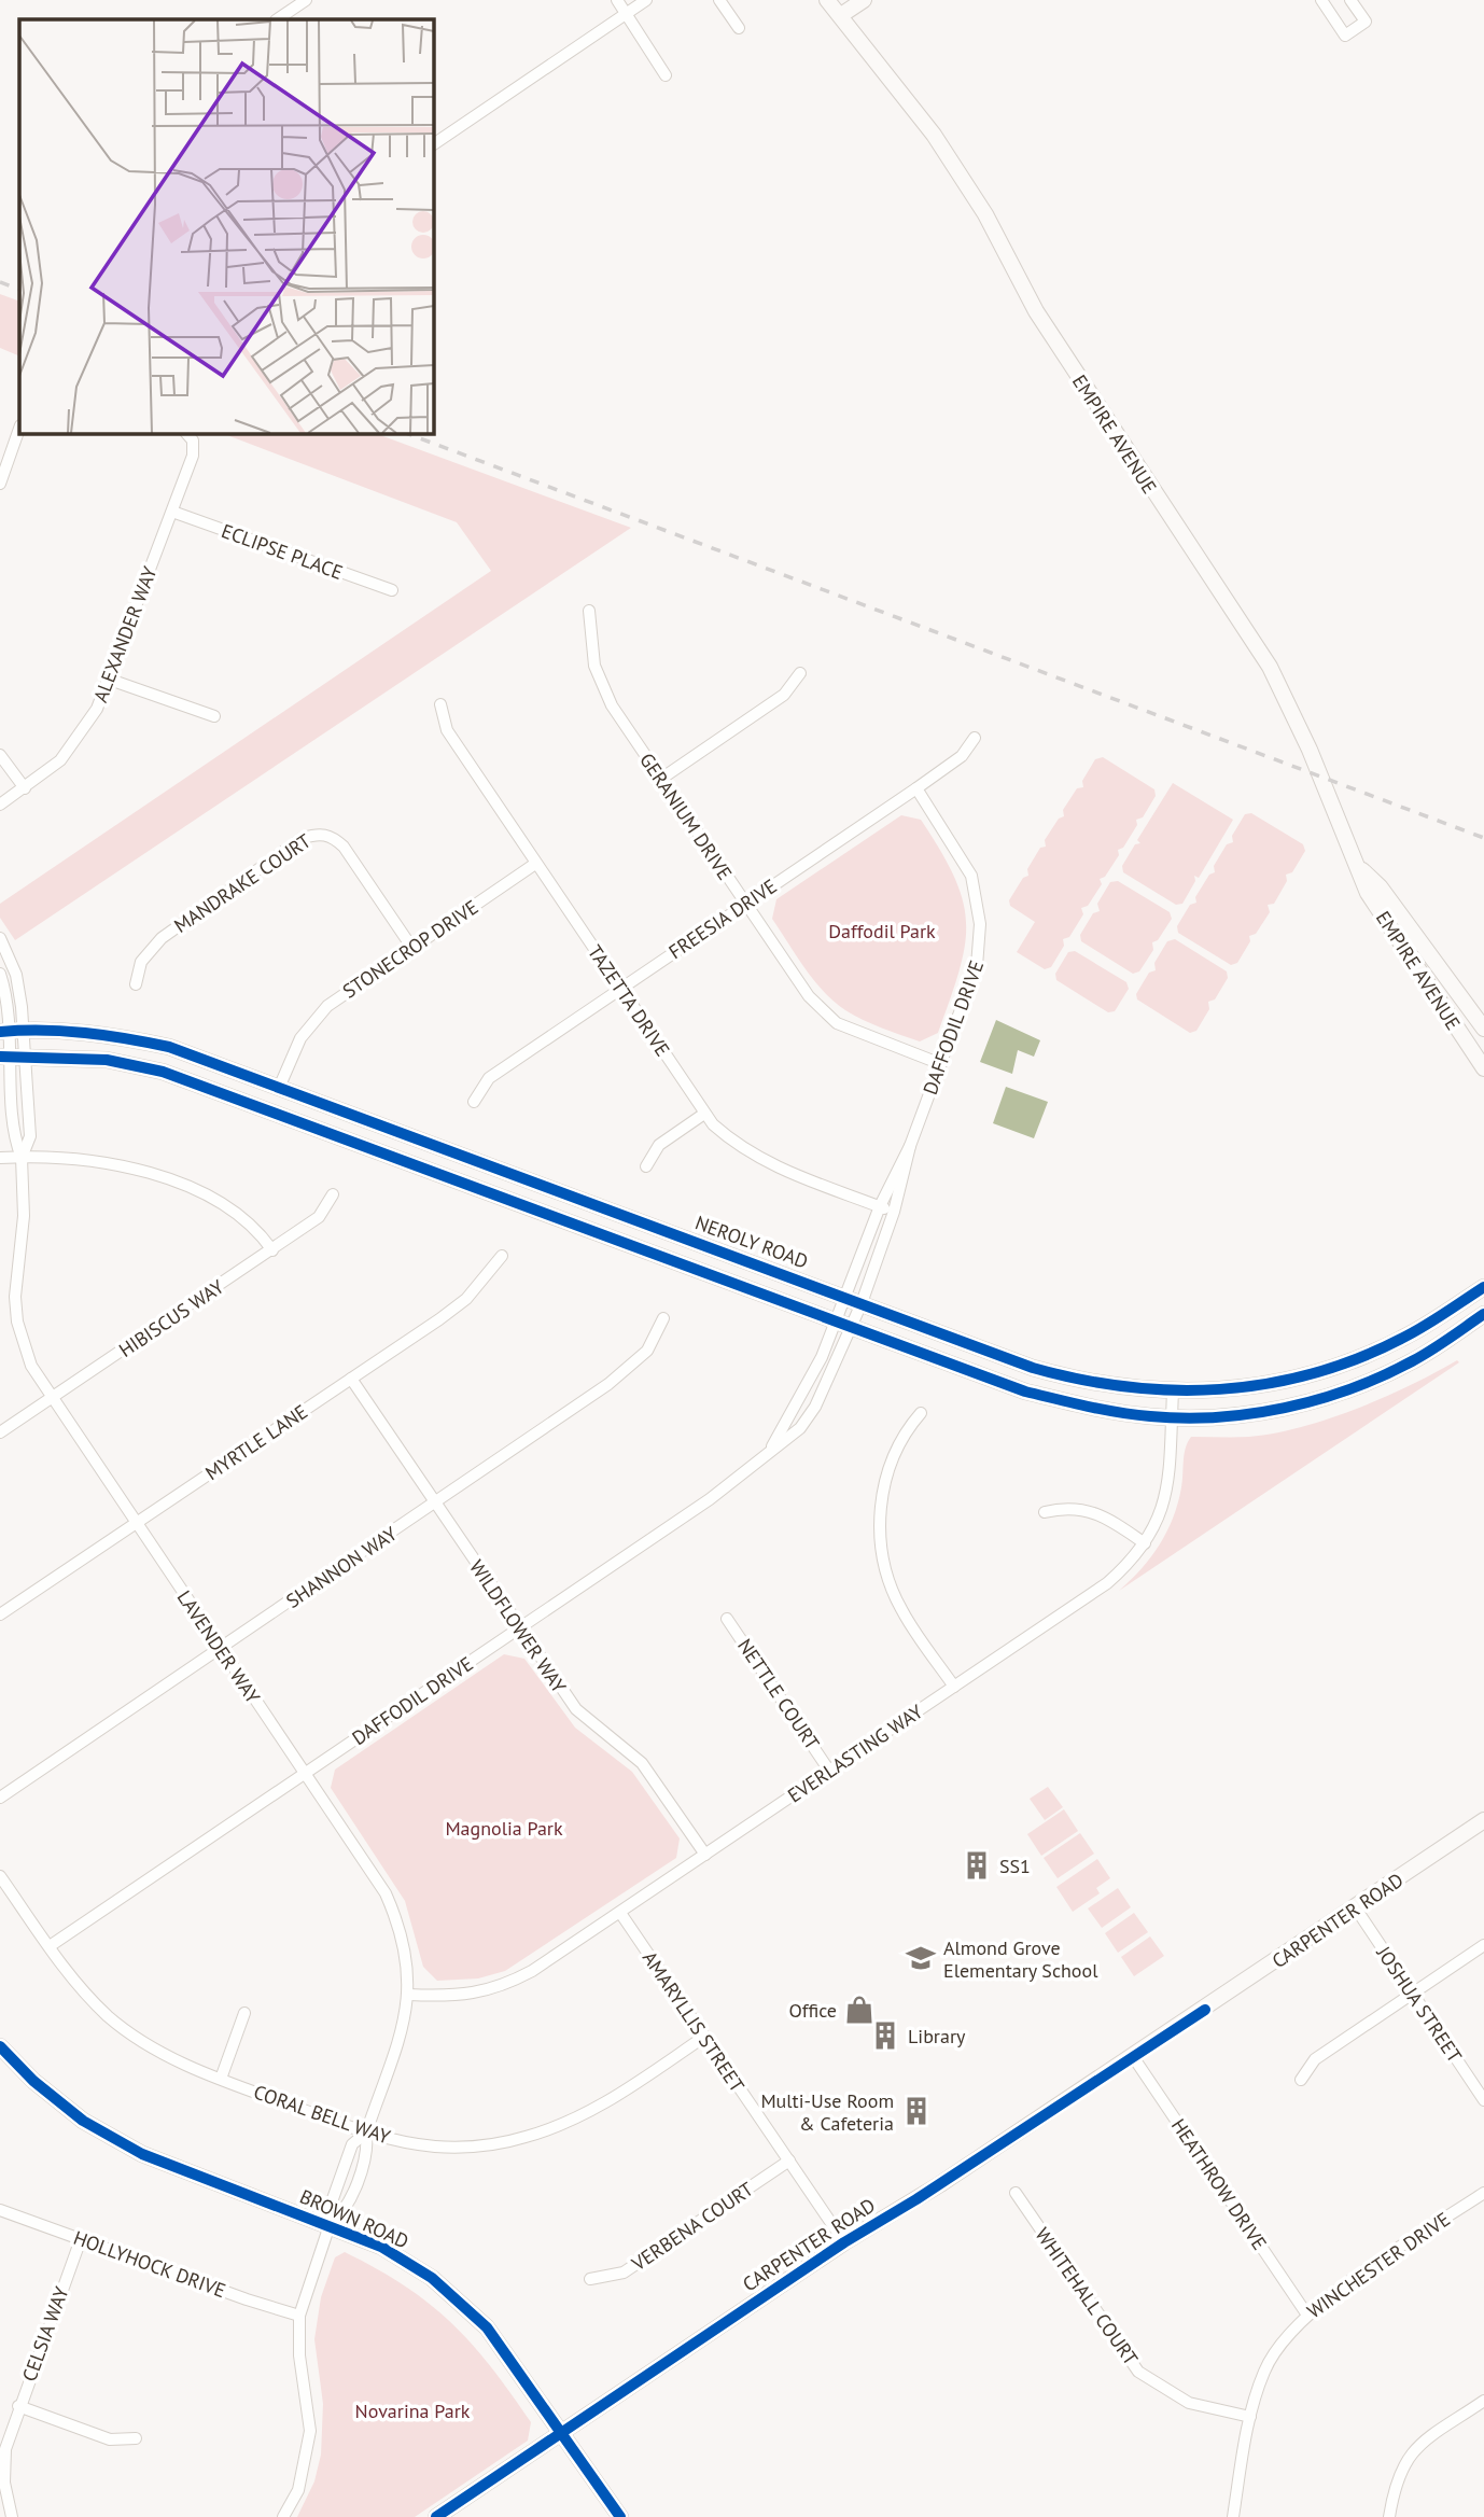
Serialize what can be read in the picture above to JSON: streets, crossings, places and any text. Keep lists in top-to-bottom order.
{
  "streets": {
    "street": [
      "EMPIRE AVENUE",
      "ECLIPSE PLACE",
      "ALEXANDER WAY",
      "GERANIUM DRIVE",
      "MANDRAKE COURT",
      "FREESIA DRIVE",
      "STONECROP DRIVE",
      "TAZETTA DRIVE",
      "DAFFODIL DRIVE",
      "NEROLY ROAD",
      "HIBISCUS WAY",
      "MYRTLE LANE",
      "SHANNON WAY",
      "WILDFLOWER WAY",
      "LAVENDER WAY",
      "NETTLE COURT",
      "EVERLASTING WAY",
      "CARPENTER ROAD",
      "JOSHUA STREET",
      "AMARYLLIS STREET",
      "CORAL BELL WAY",
      "HEATHROW DRIVE",
      "BROWN ROAD",
      "VERBENA COURT",
      "HOLLYHOCK DRIVE",
      "WINCHESTER DRIVE",
      "WHITEHALL COURT",
      "CELSIA WAY"
    ]
  },
  "crossings": [
    ["ECLIPSE PLACE", "ALEXANDER WAY"],
    ["GERANIUM DRIVE", "FREESIA DRIVE"],
    ["GERANIUM DRIVE", "DAFFODIL DRIVE"],
    ["MANDRAKE COURT", "STONECROP DRIVE"],
    ["FREESIA DRIVE", "TAZETTA DRIVE"],
    ["FREESIA DRIVE", "DAFFODIL DRIVE"],
    ["STONECROP DRIVE", "TAZETTA DRIVE"],
    ["STONECROP DRIVE", "NEROLY ROAD"],
    ["TAZETTA DRIVE", "DAFFODIL DRIVE"],
    ["DAFFODIL DRIVE", "NEROLY ROAD"],
    ["DAFFODIL DRIVE", "WILDFLOWER WAY"],
    ["DAFFODIL DRIVE", "LAVENDER WAY"],
    ["DAFFODIL DRIVE", "CORAL BELL WAY"],
    ["NEROLY ROAD", "EVERLASTING WAY"],
    ["HIBISCUS WAY", "LAVENDER WAY"],
    ["MYRTLE LANE", "WILDFLOWER WAY"],
    ["MYRTLE LANE", "LAVENDER WAY"],
    ["SHANNON WAY", "WILDFLOWER WAY"],
    ["SHANNON WAY", "LAVENDER WAY"],
    ["WILDFLOWER WAY", "EVERLASTING WAY"],
    ["LAVENDER WAY", "EVERLASTING WAY"],
    ["LAVENDER WAY", "CORAL BELL WAY"],
    ["LAVENDER WAY", "BROWN ROAD"],
    ["LAVENDER WAY", "HOLLYHOCK DRIVE"],
    ["NETTLE COURT", "EVERLASTING WAY"],
    ["EVERLASTING WAY", "AMARYLLIS STREET"],
    ["CARPENTER ROAD", "JOSHUA STREET"],
    ["CARPENTER ROAD", "AMARYLLIS STREET"],
    ["CARPENTER ROAD", "HEATHROW DRIVE"],
    ["CARPENTER ROAD", "BROWN ROAD"],
    ["AMARYLLIS STREET", "CORAL BELL WAY"],
    ["AMARYLLIS STREET", "VERBENA COURT"],
    ["HEATHROW DRIVE", "WINCHESTER DRIVE"],
    ["HOLLYHOCK DRIVE", "CELSIA WAY"],
    ["WINCHESTER DRIVE", "WHITEHALL COURT"]
  ],
  "parks": ["Daffodil Park", "Magnolia Park", "Novarina Park"],
  "places": {
    "building": ["SS1", "Library", "Multi-Use Room & Cafeteria"],
    "school or university": ["Almond Grove Elementary School"],
    "shop": ["Office"]
  }
}
